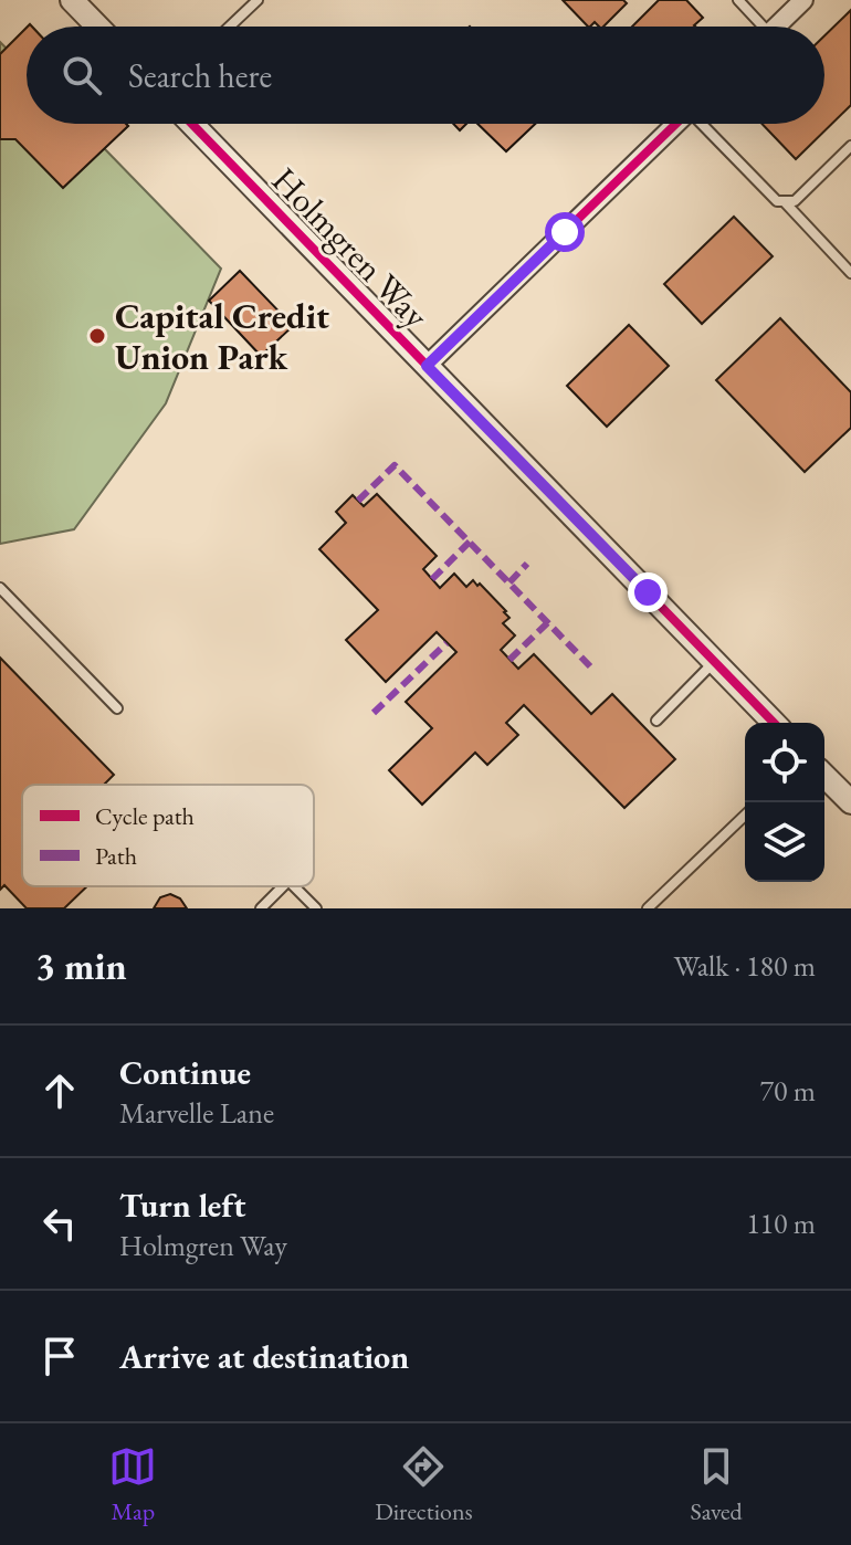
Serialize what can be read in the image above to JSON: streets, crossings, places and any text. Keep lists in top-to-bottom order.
{
  "streets": {
    "street": ["Holmgren Way"]
  },
  "places": ["Capital Credit Union Park"],
  "legend": ["Cycle path", "Path"],
  "page": {
    "search": "Search here",
    "heading": ["3 min", "Walk · 180 m"],
    "list": [
      ["Continue", "Marvelle Lane", "70 m"],
      ["Turn left", "Holmgren Way", "110 m"],
      "Arrive at destination"
    ],
    "nav": ["Map", "Directions", "Saved"]
  }
}
